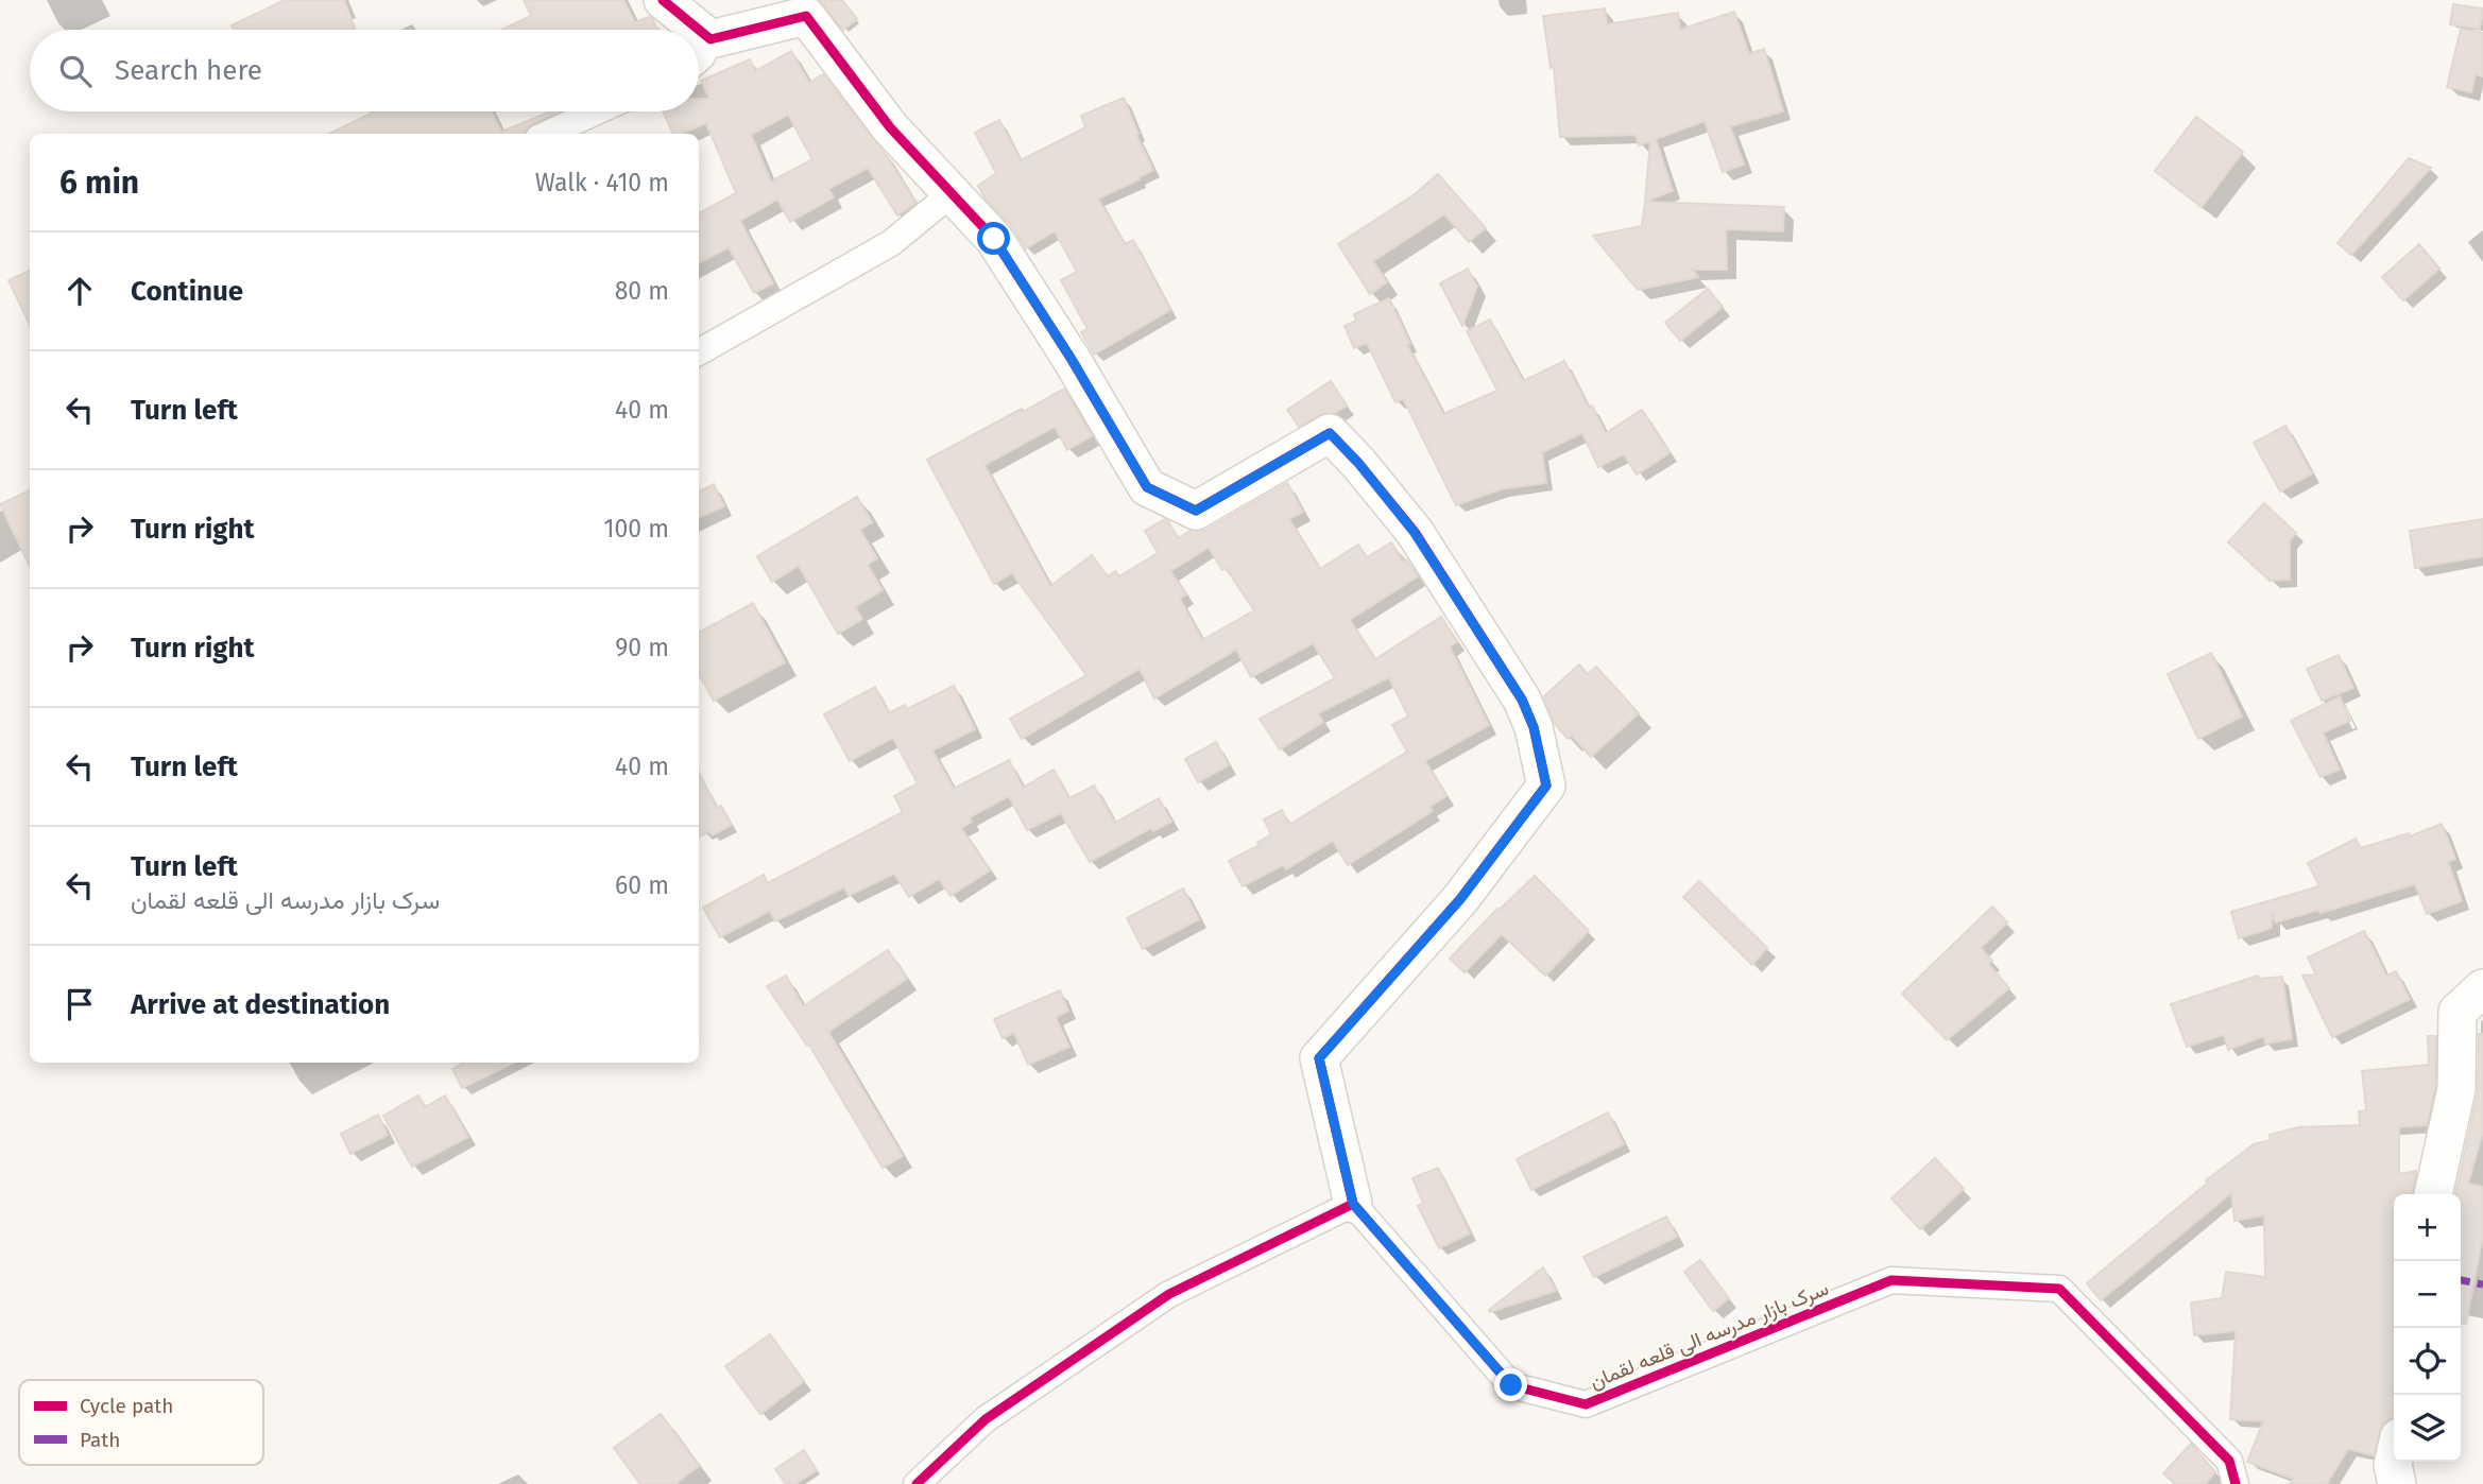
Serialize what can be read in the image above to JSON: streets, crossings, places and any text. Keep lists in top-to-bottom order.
{
  "streets": {
    "street": ["سرک بازار مدرسه الی قلعه لقمان"]
  },
  "legend": ["Cycle path", "Path"],
  "page": {
    "search": "Search here",
    "heading": ["6 min", "Walk · 410 m"],
    "list": [
      ["Continue", "80 m"],
      ["Turn left", "40 m"],
      ["Turn right", "100 m"],
      ["Turn right", "90 m"],
      ["Turn left", "40 m"],
      ["Turn left", "سرک بازار مدرسه الی قلعه لقمان", "60 m"],
      "Arrive at destination"
    ],
    "map_buttons": ["+", "−"]
  }
}
